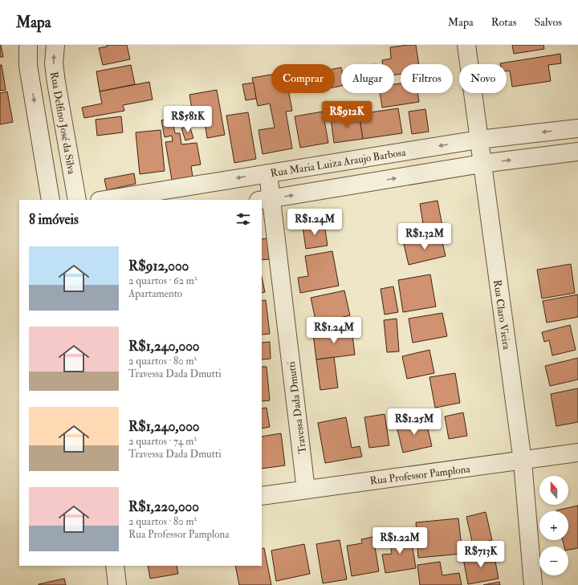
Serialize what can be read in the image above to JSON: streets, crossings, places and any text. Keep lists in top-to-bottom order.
{
  "streets": {
    "street": [
      "Rua Delfino José da Silva",
      "Rua Maria Luiza Araujo Barbosa",
      "Rua Claro Vieira",
      "Travessa Dada Dmutti",
      "Rua Professor Pamplona"
    ]
  },
  "crossings": [
    ["Rua Maria Luiza Araujo Barbosa", "Rua Claro Vieira"],
    ["Rua Maria Luiza Araujo Barbosa", "Travessa Dada Dmutti"],
    ["Rua Claro Vieira", "Rua Professor Pamplona"],
    ["Travessa Dada Dmutti", "Rua Professor Pamplona"]
  ],
  "north": "top",
  "page": {
    "header": "Mapa",
    "nav": ["Mapa", "Rotas", "Salvos"],
    "chip": [
      "Comprar",
      "Alugar",
      "Filtros",
      "Novo"
    ],
    "price": [
      "R$912K",
      "R$581K",
      "R$1.24M",
      "R$1.32M",
      "R$1.24M",
      "R$1.25M",
      "R$1.22M",
      "R$713K"
    ],
    "heading": "8 imóveis",
    "list": [
      {
        "name": "R$912,000",
        "note": "2 quartos · 62 m² · Apartamento"
      },
      {
        "name": "R$1,240,000",
        "note": "2 quartos · 80 m² · Travessa Dada Dmutti"
      },
      {
        "name": "R$1,240,000",
        "note": "2 quartos · 74 m² · Travessa Dada Dmutti"
      },
      {
        "name": "R$1,220,000",
        "note": "2 quartos · 80 m² · Rua Professor Pamplona"
      }
    ],
    "map_buttons": ["+", "−"]
  }
}
